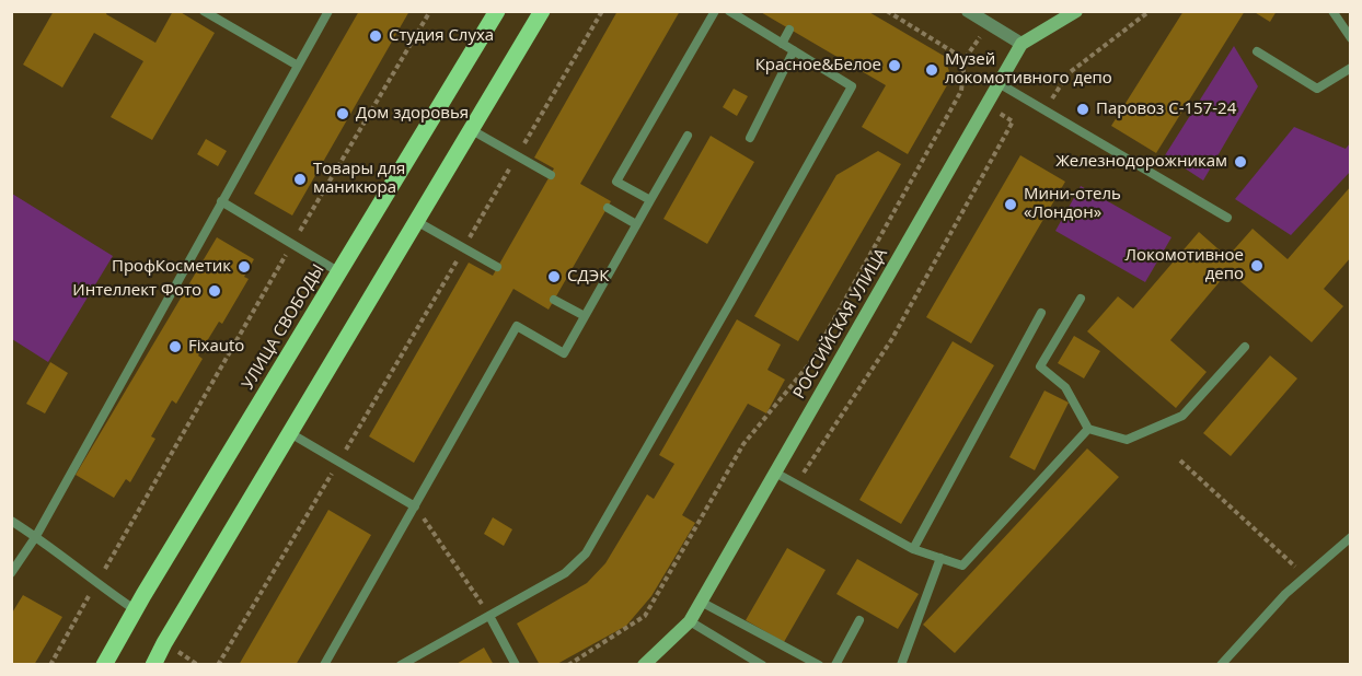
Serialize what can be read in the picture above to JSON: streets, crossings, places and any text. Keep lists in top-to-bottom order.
{
  "streets": {
    "main road": ["РОССИЙСКАЯ УЛИЦА", "УЛИЦА СВОБОДЫ"]
  },
  "places": [
    "Студия Слуха",
    "Красное&Белое",
    "Музей локомотивного депо",
    "Паровоз С-157-24",
    "Дом здоровья",
    "Железнодорожникам",
    "Товары для маникюра",
    "Мини-отель «Лондон»",
    "Локомотивное депо",
    "ПрофКосметик",
    "СДЭК",
    "Интеллект Фото",
    "Fixauto"
  ]
}
